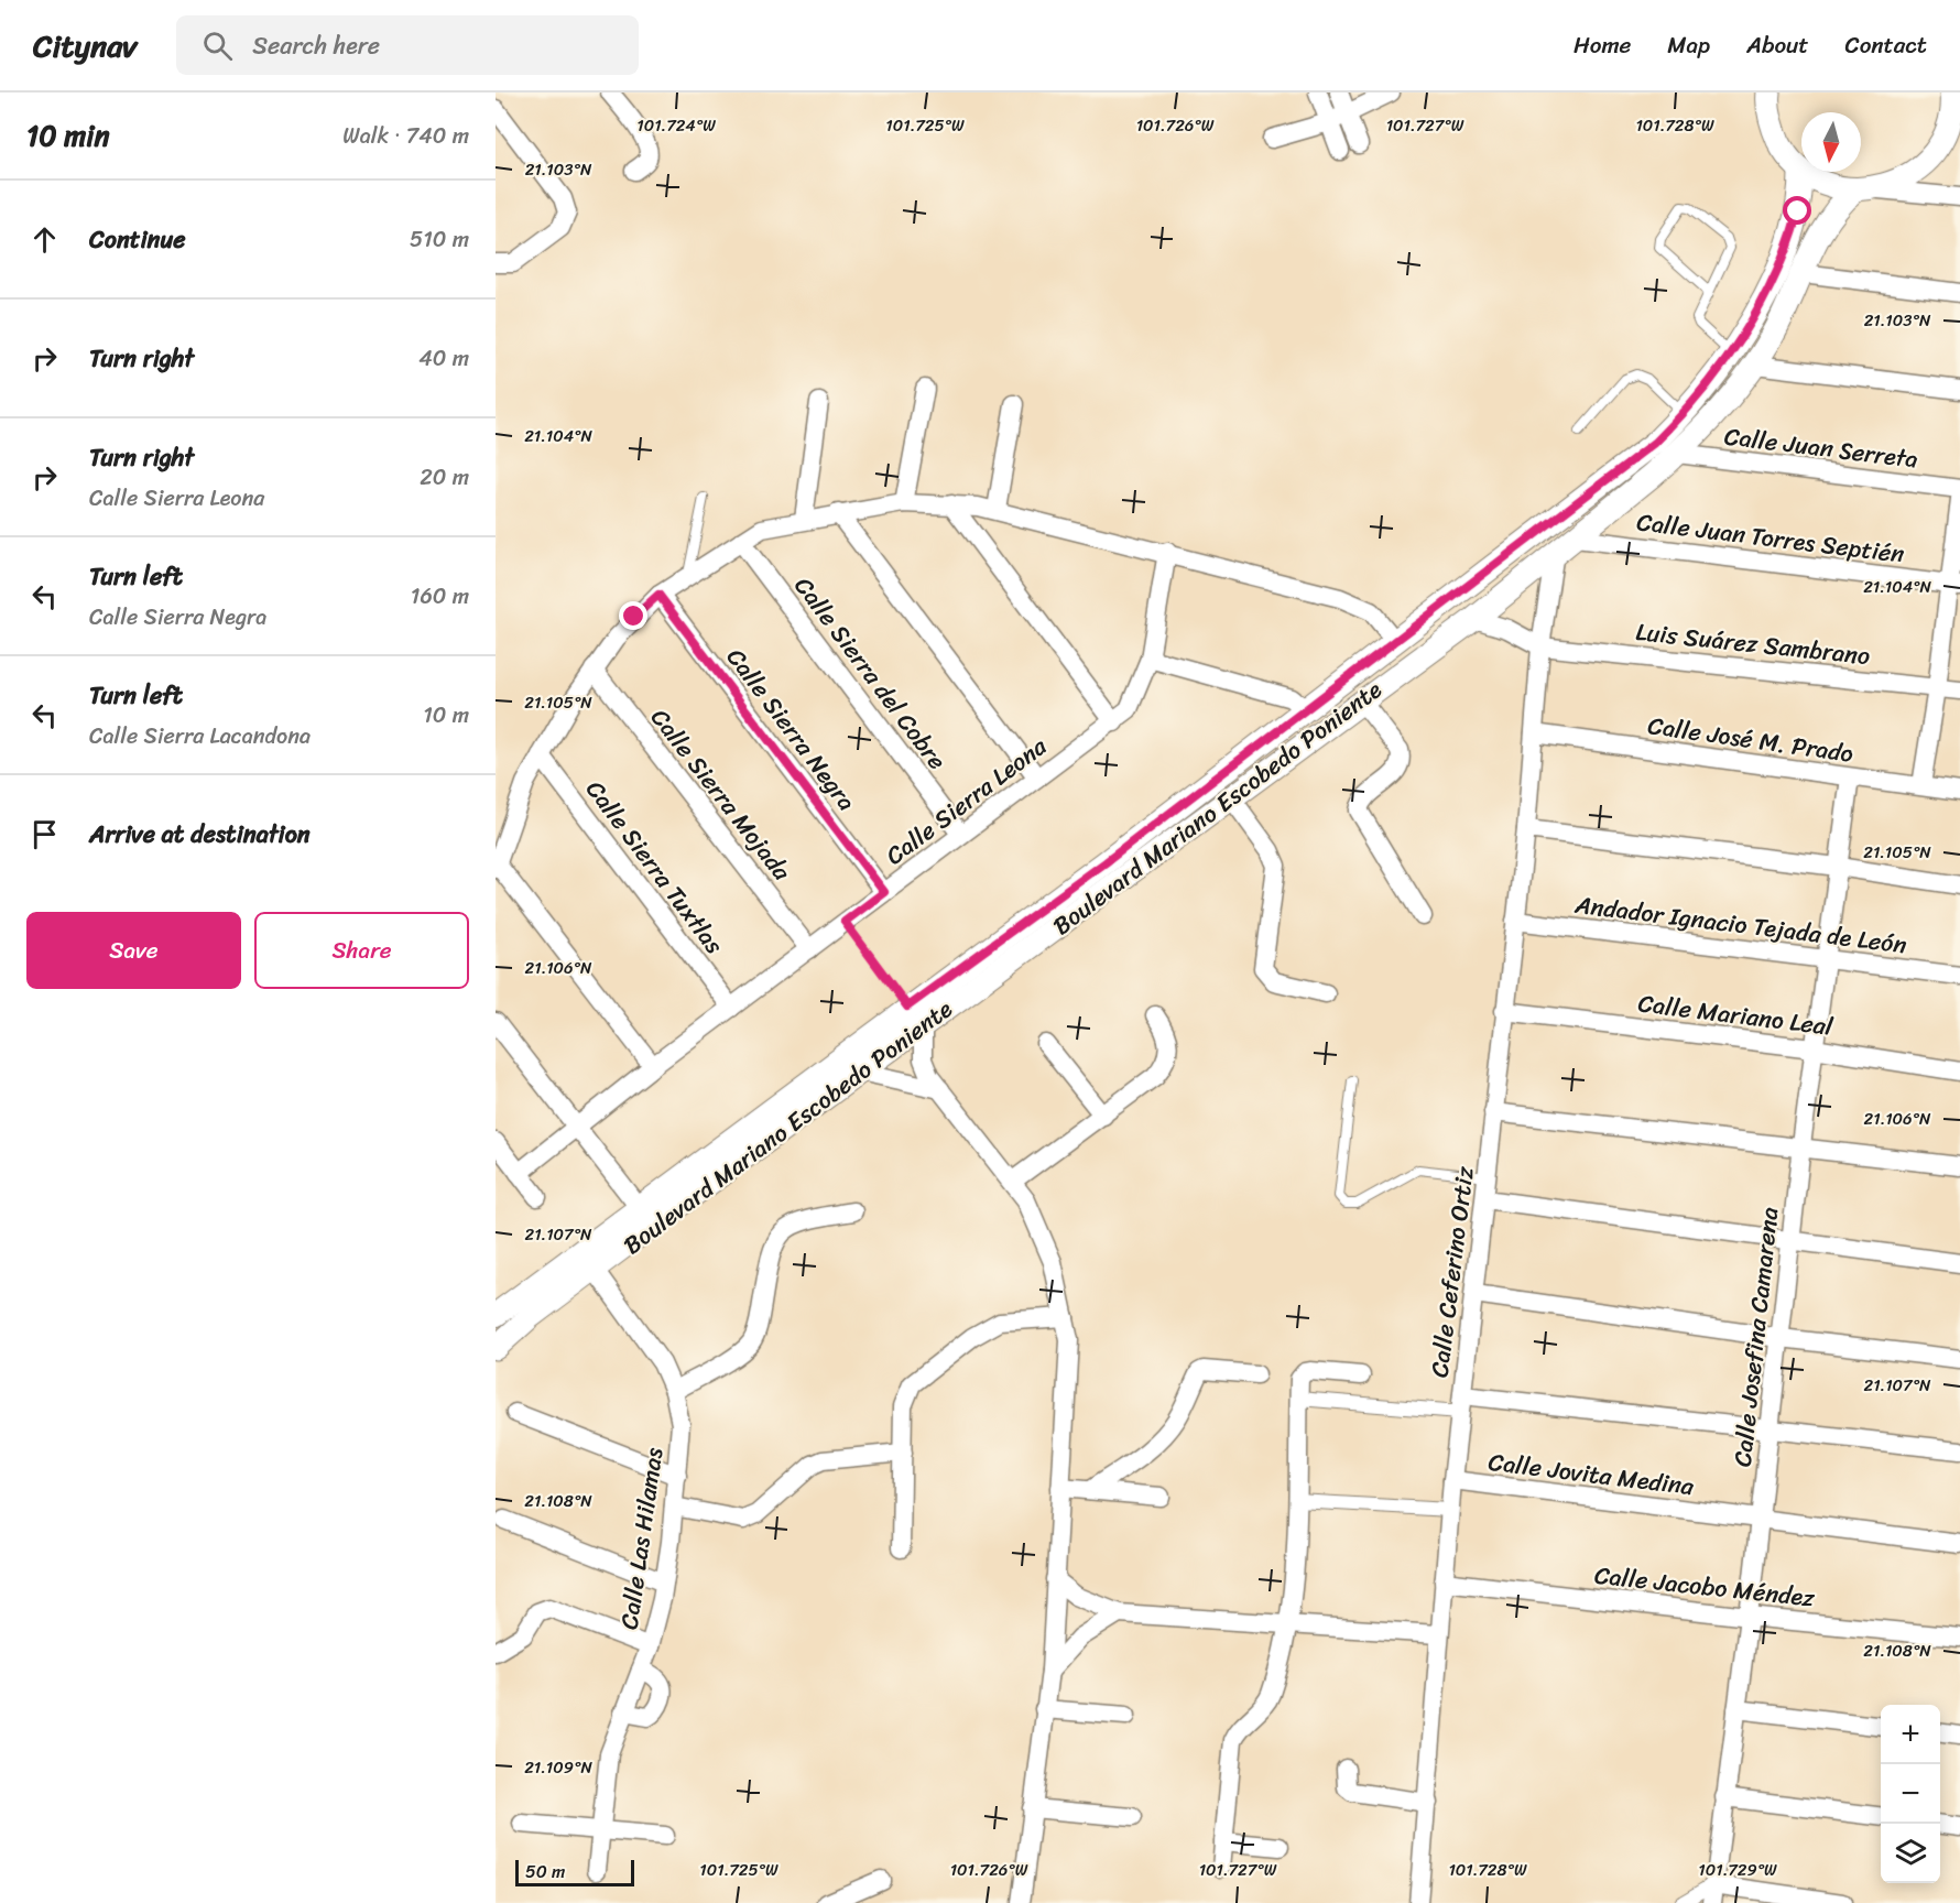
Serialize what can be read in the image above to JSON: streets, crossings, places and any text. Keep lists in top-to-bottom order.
{
  "streets": {
    "street": [
      "Calle Juan Serreta",
      "Calle Juan Torres Septién",
      "Luis Suárez Sambrano",
      "Calle Sierra del Cobre",
      "Calle Sierra Negra",
      "Calle José M. Prado",
      "Calle Sierra Mojada",
      "Calle Sierra Leona",
      "Boulevard Mariano Escobedo Poniente",
      "Calle Sierra Tuxtlas",
      "Andador Ignacio Tejada de León",
      "Calle Mariano Leal",
      "Calle Ceferino Ortiz",
      "Calle Josefina Camarena",
      "Calle Jovita Medina",
      "Calle Las Hilamas",
      "Calle Jacobo Méndez"
    ]
  },
  "crossings": [
    ["Calle Juan Serreta", "Boulevard Mariano Escobedo Poniente"],
    ["Calle Juan Torres Septién", "Boulevard Mariano Escobedo Poniente"],
    ["Luis Suárez Sambrano", "Calle Ceferino Ortiz"],
    ["Calle Sierra del Cobre", "Calle Sierra Leona"],
    ["Calle Sierra Negra", "Calle Sierra Leona"],
    ["Calle José M. Prado", "Calle Ceferino Ortiz"],
    ["Calle José M. Prado", "Calle Josefina Camarena"],
    ["Calle Sierra Mojada", "Calle Sierra Leona"],
    ["Calle Sierra Leona", "Calle Sierra Tuxtlas"],
    ["Boulevard Mariano Escobedo Poniente", "Calle Ceferino Ortiz"],
    ["Boulevard Mariano Escobedo Poniente", "Calle Las Hilamas"],
    ["Andador Ignacio Tejada de León", "Calle Ceferino Ortiz"],
    ["Andador Ignacio Tejada de León", "Calle Josefina Camarena"],
    ["Calle Mariano Leal", "Calle Ceferino Ortiz"],
    ["Calle Mariano Leal", "Calle Josefina Camarena"],
    ["Calle Ceferino Ortiz", "Calle Jovita Medina"],
    ["Calle Ceferino Ortiz", "Calle Jacobo Méndez"],
    ["Calle Josefina Camarena", "Calle Jovita Medina"],
    ["Calle Josefina Camarena", "Calle Jacobo Méndez"]
  ],
  "scale_bar": "50 m",
  "north": "bottom",
  "page": {
    "header": "Citynav",
    "search": "Search here",
    "nav": [
      "Home",
      "Map",
      "About",
      "Contact"
    ],
    "heading": ["10 min", "Walk · 740 m"],
    "list": [
      ["Continue", "510 m"],
      ["Turn right", "40 m"],
      ["Turn right", "Calle Sierra Leona", "20 m"],
      ["Turn left", "Calle Sierra Negra", "160 m"],
      ["Turn left", "Calle Sierra Lacandona", "10 m"],
      "Arrive at destination"
    ],
    "buttons": ["Save", "Share"],
    "map_buttons": ["+", "−"],
    "scale": "50 m"
  },
  "coordinates": [
    "101.724°W",
    "101.725°W",
    "101.726°W",
    "101.727°W",
    "101.728°W",
    "21.103°N",
    "21.104°N",
    "21.105°N",
    "21.106°N",
    "21.107°N",
    "21.108°N",
    "21.109°N",
    "101.729°W"
  ]
}
